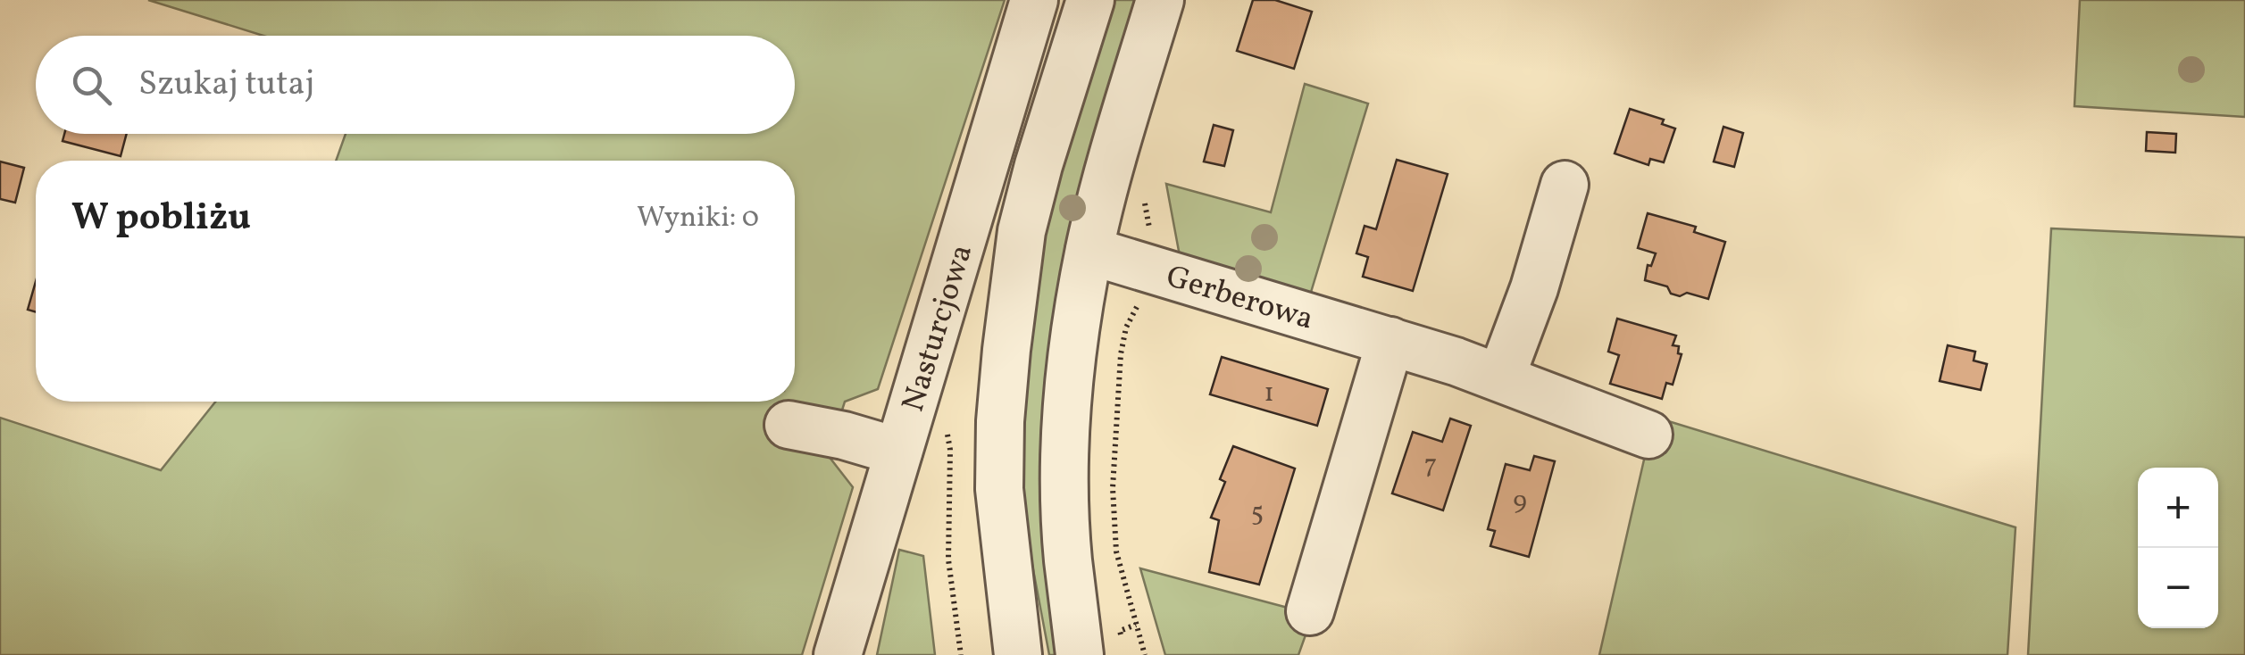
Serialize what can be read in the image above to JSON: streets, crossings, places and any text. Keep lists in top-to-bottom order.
{
  "streets": {
    "street": ["Gerberowa", "Nasturcjowa"]
  },
  "house_numbers": [
    "1",
    "7",
    "9",
    "5"
  ],
  "page": {
    "search": "Szukaj tutaj",
    "heading": ["W pobliżu", "Wyniki: 0"],
    "map_buttons": ["+", "−"]
  }
}
